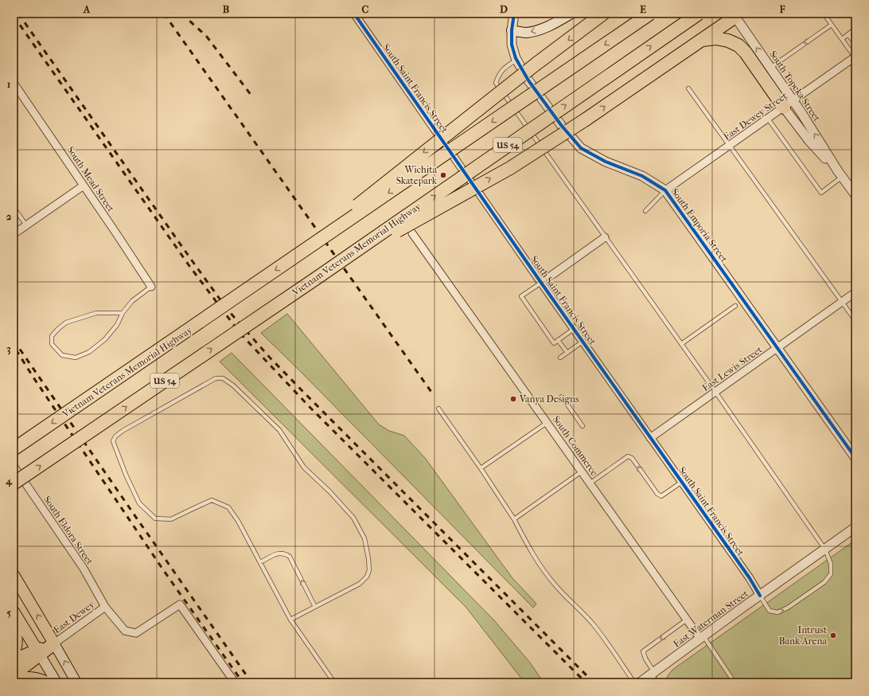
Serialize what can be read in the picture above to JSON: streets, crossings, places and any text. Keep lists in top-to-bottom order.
{
  "streets": {
    "highway": ["US 54", "Vietnam Veterans Memorial Highway"],
    "street": [
      "South Topeka Street",
      "South Saint Francis Street",
      "East Dewey Street",
      "South Mead Street",
      "South Emporia Street",
      "East Lewis Street",
      "South Commerce",
      "South Eldora Street",
      "East Dewey",
      "East Waterman Street"
    ]
  },
  "crossings": [
    ["South Topeka Street", "East Dewey Street"],
    ["South Saint Francis Street", "East Lewis Street"],
    ["South Saint Francis Street", "East Waterman Street"],
    ["East Dewey Street", "South Emporia Street"],
    ["South Emporia Street", "East Lewis Street"],
    ["South Commerce", "East Waterman Street"],
    ["South Eldora Street", "East Dewey"]
  ],
  "places": ["Wichita Skatepark", "Vanya Designs", "Intrust Bank Arena"],
  "grid": {
    "columns": [
      "A",
      "B",
      "C",
      "D",
      "E",
      "F"
    ],
    "rows": [
      "1",
      "2",
      "3",
      "4",
      "5"
    ]
  }
}
